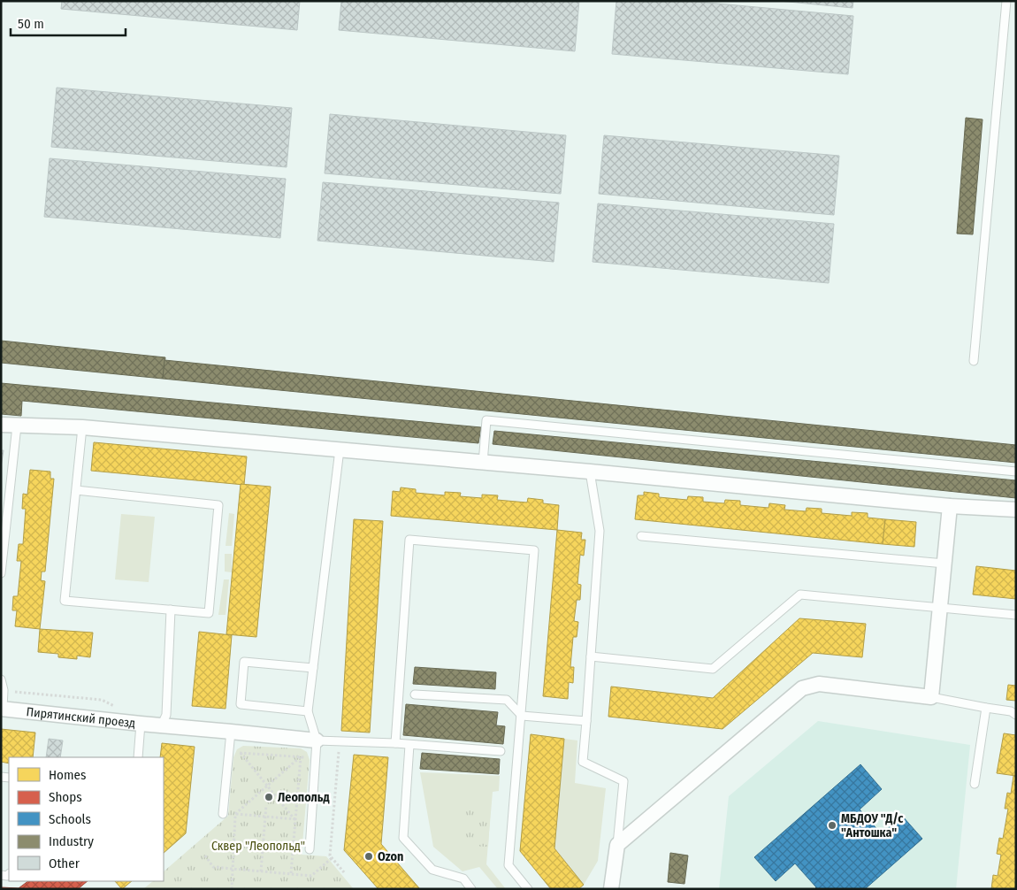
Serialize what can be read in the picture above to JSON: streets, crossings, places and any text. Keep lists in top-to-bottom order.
{
  "streets": {
    "street": ["Пирятинский проезд"]
  },
  "parks": ["Сквер \"Леопольд\""],
  "places": ["Леопольд", "МБДОУ \"Д/с \"Антошка\"", "Ozon"],
  "legend": [
    "Homes",
    "Shops",
    "Schools",
    "Industry",
    "Other"
  ],
  "scale_bar": "50 m"
}
